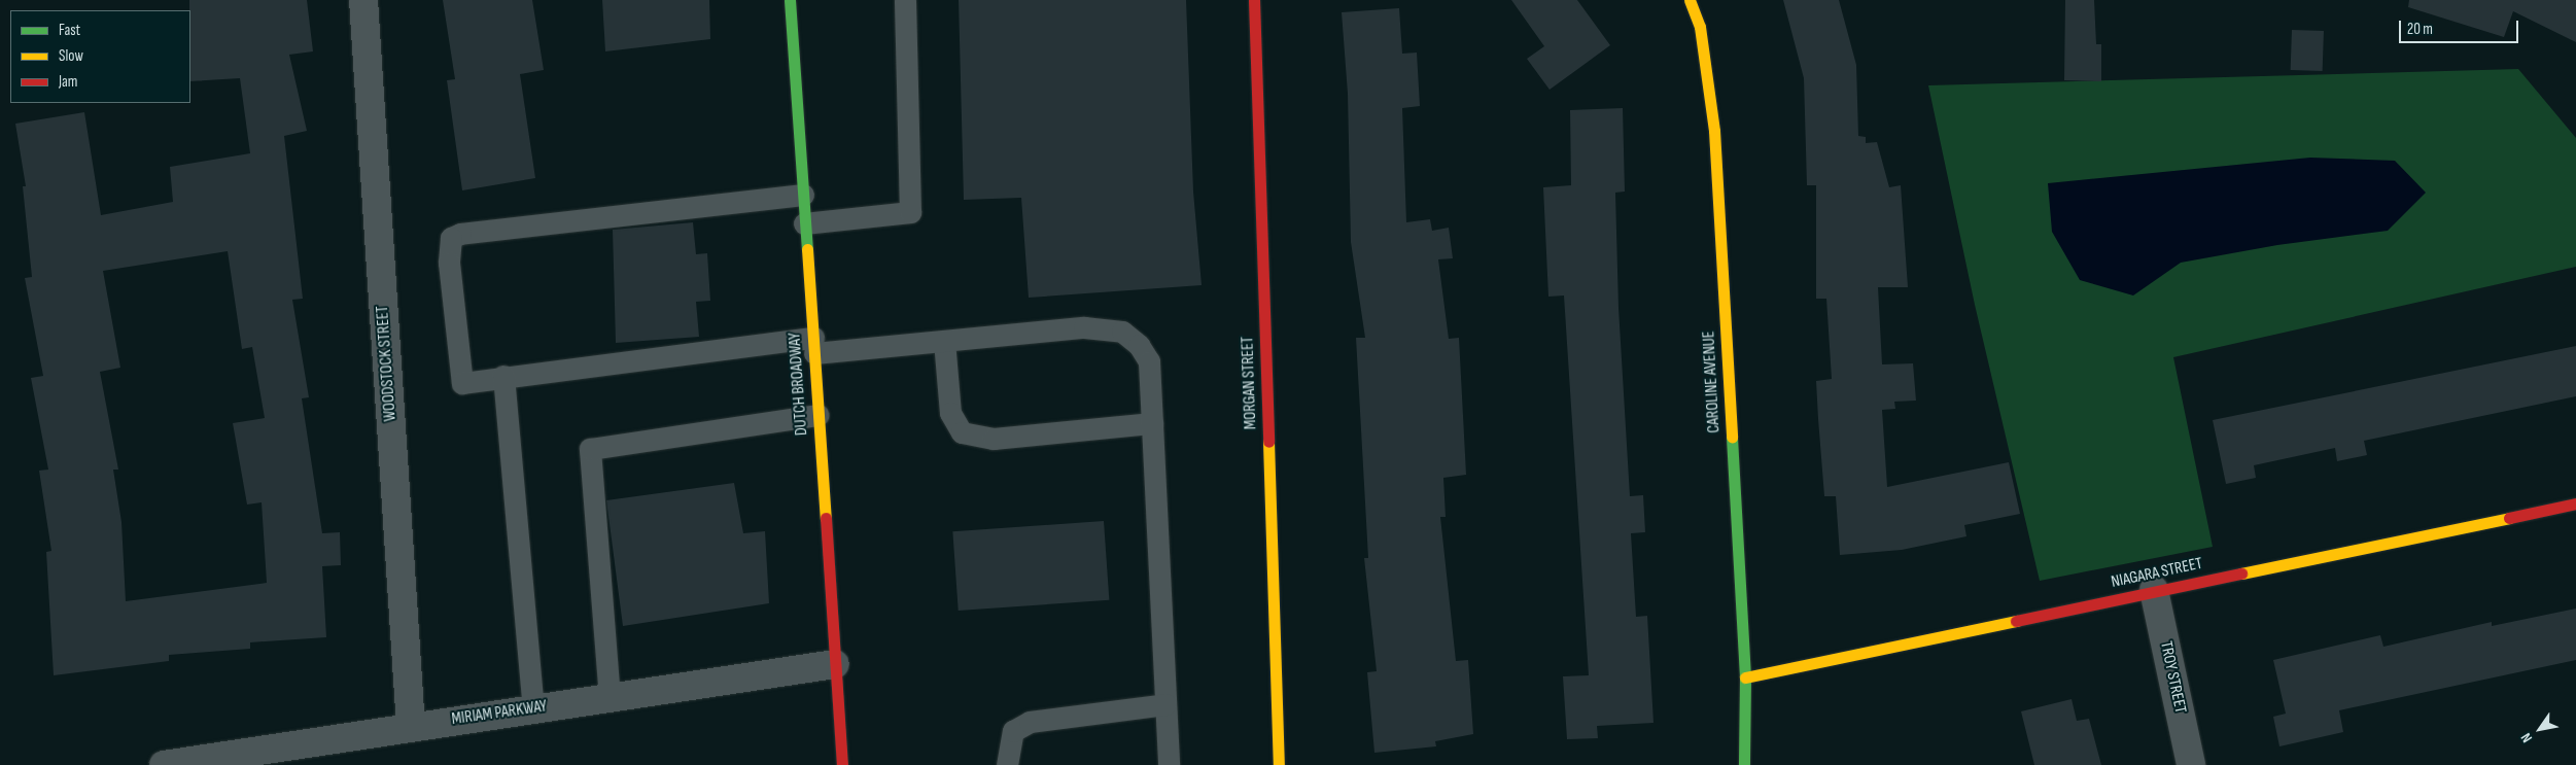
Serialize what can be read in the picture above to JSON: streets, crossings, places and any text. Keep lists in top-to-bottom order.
{
  "streets": {
    "street": [
      "WOODSTOCK STREET",
      "CAROLINE AVENUE",
      "MORGAN STREET",
      "DUTCH BROADWAY",
      "NIAGARA STREET",
      "TROY STREET",
      "MIRIAM PARKWAY"
    ]
  },
  "crossings": [
    ["WOODSTOCK STREET", "MIRIAM PARKWAY"],
    ["CAROLINE AVENUE", "NIAGARA STREET"],
    ["DUTCH BROADWAY", "MIRIAM PARKWAY"],
    ["NIAGARA STREET", "TROY STREET"]
  ],
  "legend": ["Fast", "Slow", "Jam"],
  "scale_bar": "20 m",
  "north": "bottom left"
}
